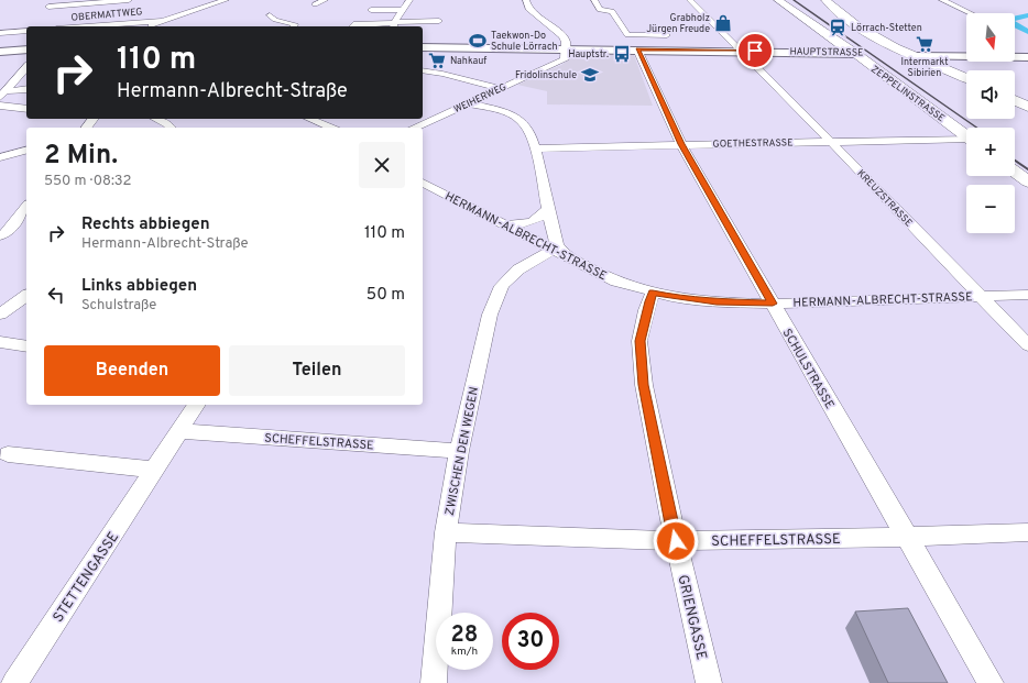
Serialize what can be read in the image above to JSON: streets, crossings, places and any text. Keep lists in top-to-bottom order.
{
  "streets": {
    "main road": ["HAUPTSTRASSE", "ZEPPELINSTRASSE"],
    "street": [
      "OBERMATTWEG",
      "WEIHERWEG",
      "GOETHESTRASSE",
      "KREUZSTRASSE",
      "HERMANN-ALBRECHT-STRASSE",
      "SCHULSTRASSE",
      "SCHEFFELSTRASSE",
      "ZWISCHEN DEN WEGEN",
      "STETTENGASSE",
      "GRIENGASSE"
    ]
  },
  "crossings": [
    ["HAUPTSTRASSE", "ZEPPELINSTRASSE"],
    ["HAUPTSTRASSE", "WEIHERWEG"],
    ["HAUPTSTRASSE", "KREUZSTRASSE"],
    ["HAUPTSTRASSE", "SCHULSTRASSE"],
    ["GOETHESTRASSE", "KREUZSTRASSE"],
    ["GOETHESTRASSE", "SCHULSTRASSE"],
    ["KREUZSTRASSE", "HERMANN-ALBRECHT-STRASSE"],
    ["HERMANN-ALBRECHT-STRASSE", "SCHULSTRASSE"],
    ["HERMANN-ALBRECHT-STRASSE", "ZWISCHEN DEN WEGEN"],
    ["HERMANN-ALBRECHT-STRASSE", "GRIENGASSE"],
    ["SCHULSTRASSE", "SCHEFFELSTRASSE"],
    ["SCHEFFELSTRASSE", "ZWISCHEN DEN WEGEN"],
    ["SCHEFFELSTRASSE", "STETTENGASSE"],
    ["SCHEFFELSTRASSE", "GRIENGASSE"]
  ],
  "places": {
    "shop": ["Grabholz Jürgen Freude"],
    "station": ["Lörrach-Stetten"],
    "sports": ["Taekwon-Do Schule Lörrach"],
    "supermarket": ["Intermarkt Sibirien", "Nahkauf"],
    "bus stop": ["Hauptstr."],
    "school or university": ["Fridolinschule"]
  },
  "north": "bottom",
  "page": {
    "map_buttons": ["+", "−"],
    "turn": ["110 m", "Hermann-Albrecht-Straße"],
    "heading": ["2 Min.", "550 m · 08:32"],
    "list": [
      {
        "name": "Rechts abbiegen",
        "note": "Hermann-Albrecht-Straße",
        "value": "110 m"
      },
      {
        "name": "Links abbiegen",
        "note": "Schulstraße",
        "value": "50 m"
      }
    ],
    "buttons": ["Beenden", "Teilen"],
    "speed": "28 km/h",
    "limit": "30"
  }
}
